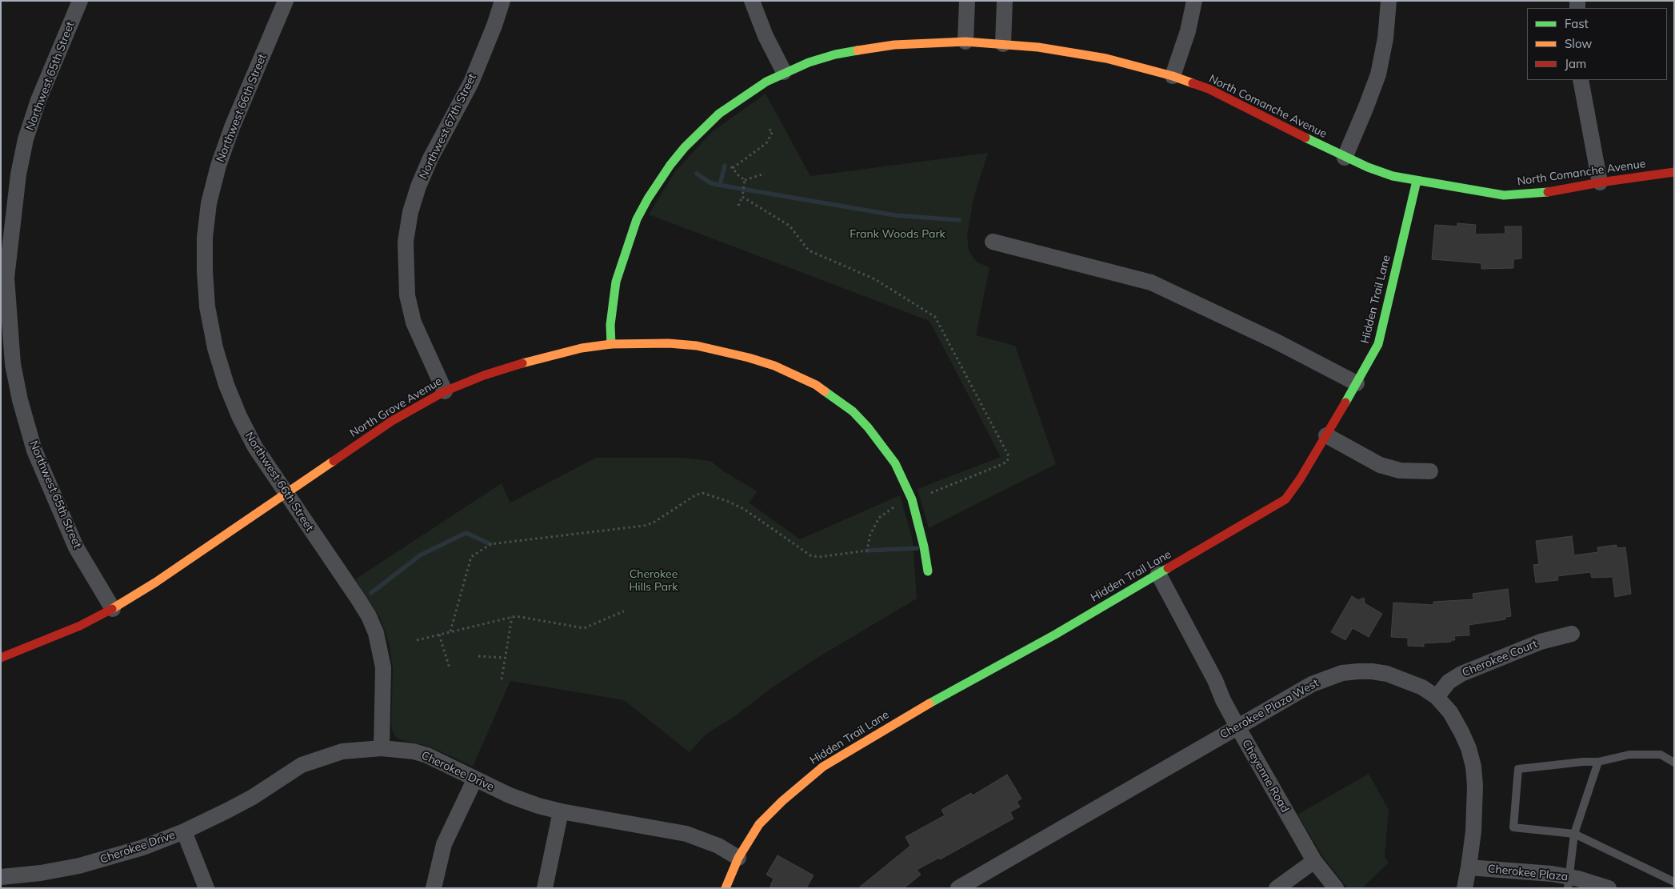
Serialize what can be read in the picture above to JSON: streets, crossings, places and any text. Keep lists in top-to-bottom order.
{
  "streets": {
    "street": [
      "Northwest 65th Street",
      "North Comanche Avenue",
      "Northwest 66th Street",
      "Northwest 67th Street",
      "Hidden Trail Lane",
      "North Grove Avenue",
      "Cherokee Court",
      "Cherokee Plaza West",
      "Cherokee Drive",
      "Cheyenne Road",
      "Cherokee Plaza"
    ]
  },
  "crossings": [
    ["Northwest 65th Street", "North Grove Avenue"],
    ["North Comanche Avenue", "Hidden Trail Lane"],
    ["North Comanche Avenue", "North Grove Avenue"],
    ["Northwest 66th Street", "North Grove Avenue"],
    ["Northwest 66th Street", "Cherokee Drive"],
    ["Northwest 67th Street", "North Grove Avenue"],
    ["Hidden Trail Lane", "Cherokee Drive"],
    ["Hidden Trail Lane", "Cheyenne Road"],
    ["Cherokee Court", "Cherokee Plaza West"],
    ["Cherokee Plaza West", "Cheyenne Road"],
    ["Cherokee Plaza West", "Cherokee Plaza"]
  ],
  "parks": ["Frank Woods Park", "Cherokee Hills Park"],
  "legend": ["Fast", "Slow", "Jam"]
}
